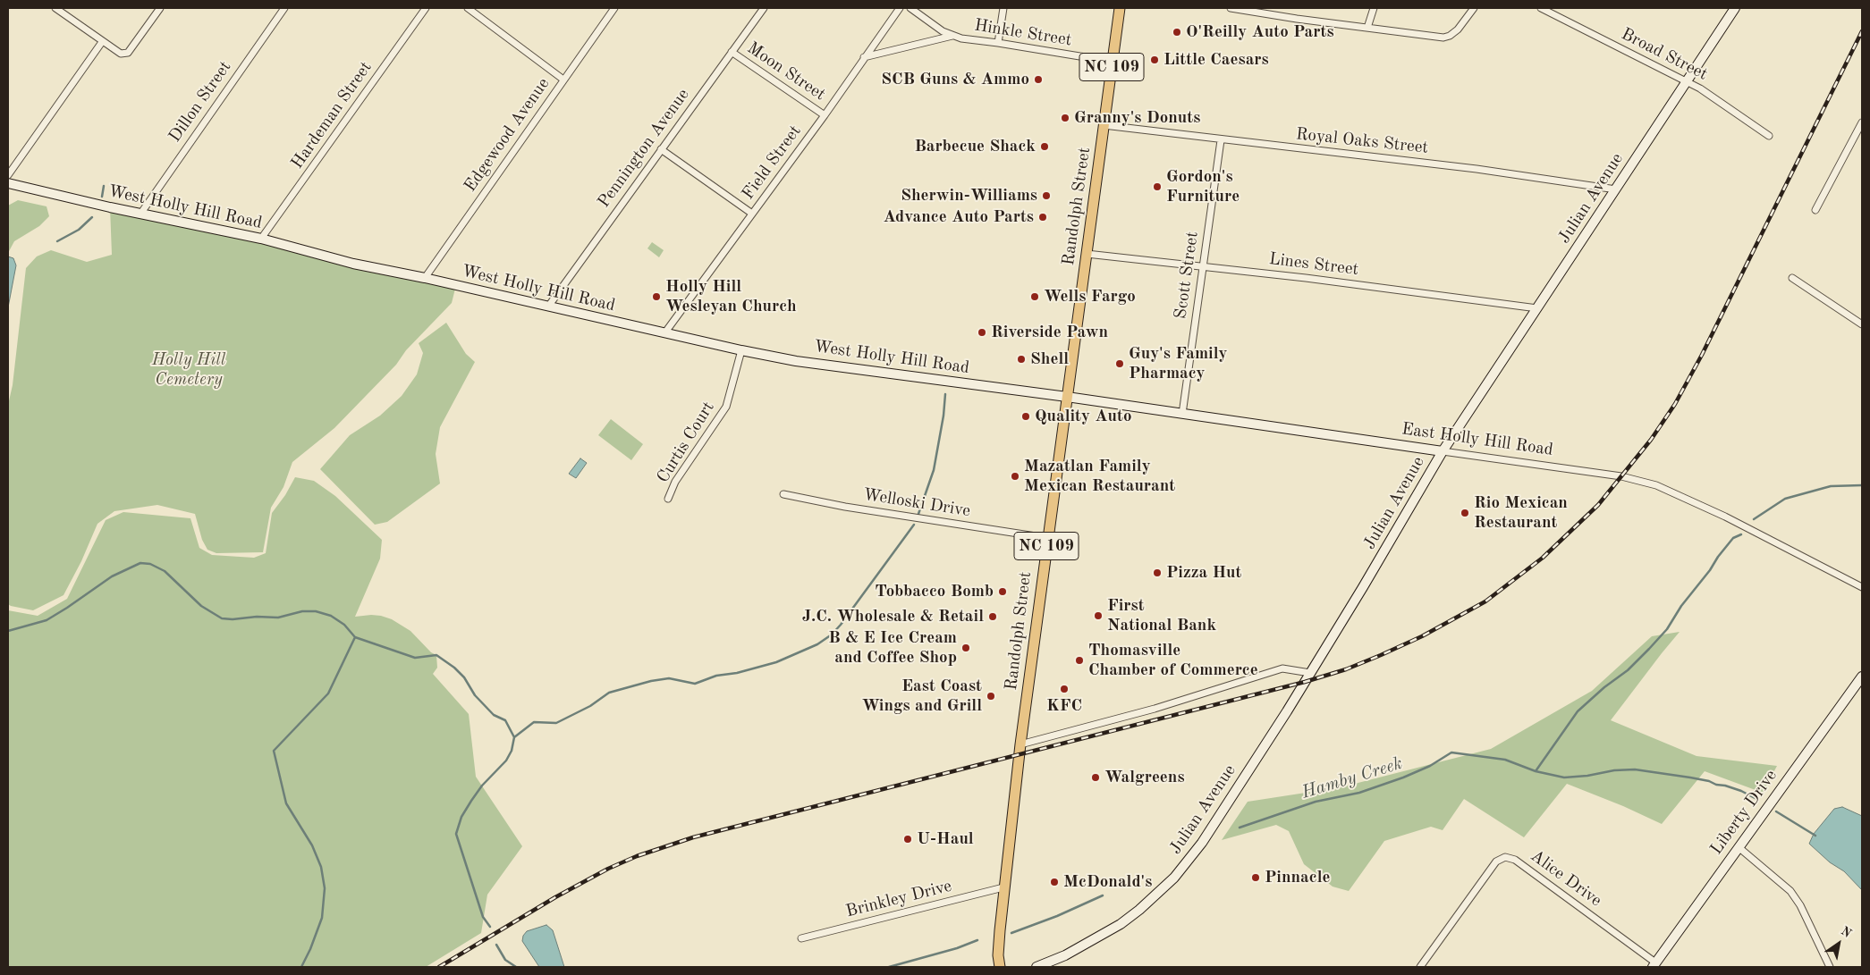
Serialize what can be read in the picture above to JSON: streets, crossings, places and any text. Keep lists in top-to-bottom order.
{
  "streets": {
    "main road": ["NC 109", "Randolph Street"],
    "street": [
      "Hinkle Street",
      "Broad Street",
      "Moon Street",
      "Dillon Street",
      "Hardeman Street",
      "Edgewood Avenue",
      "Royal Oaks Street",
      "Pennington Avenue",
      "Field Street",
      "Julian Avenue",
      "West Holly Hill Road",
      "Lines Street",
      "Scott Street",
      "East Holly Hill Road",
      "Curtis Court",
      "Welloski Drive",
      "Liberty Drive",
      "Alice Drive",
      "Brinkley Drive"
    ]
  },
  "crossings": [
    ["Hinkle Street", "Randolph Street"],
    ["Broad Street", "Julian Avenue"],
    ["Moon Street", "Pennington Avenue"],
    ["Moon Street", "Field Street"],
    ["Dillon Street", "West Holly Hill Road"],
    ["Hardeman Street", "West Holly Hill Road"],
    ["Edgewood Avenue", "West Holly Hill Road"],
    ["Royal Oaks Street", "Julian Avenue"],
    ["Royal Oaks Street", "Randolph Street"],
    ["Royal Oaks Street", "Scott Street"],
    ["Pennington Avenue", "West Holly Hill Road"],
    ["Field Street", "West Holly Hill Road"],
    ["Julian Avenue", "Lines Street"],
    ["Julian Avenue", "East Holly Hill Road"],
    ["Randolph Street", "West Holly Hill Road"],
    ["Randolph Street", "Lines Street"],
    ["Randolph Street", "East Holly Hill Road"],
    ["Randolph Street", "Welloski Drive"],
    ["Randolph Street", "Brinkley Drive"],
    ["West Holly Hill Road", "East Holly Hill Road"],
    ["West Holly Hill Road", "Curtis Court"],
    ["Lines Street", "Scott Street"],
    ["Scott Street", "East Holly Hill Road"],
    ["Liberty Drive", "Alice Drive"]
  ],
  "water": ["Hamby Creek"],
  "parks": ["Holly Hill Cemetery"],
  "places": [
    "O'Reilly Auto Parts",
    "Little Caesars",
    "SCB Guns & Ammo",
    "Granny's Donuts",
    "Barbecue Shack",
    "Gordon's Furniture",
    "Sherwin-Williams",
    "Advance Auto Parts",
    "Holly Hill Wesleyan Church",
    "Wells Fargo",
    "Riverside Pawn",
    "Shell",
    "Guy's Family Pharmacy",
    "Quality Auto",
    "Mazatlan Family Mexican Restaurant",
    "Rio Mexican Restaurant",
    "Pizza Hut",
    "Tobbacco Bomb",
    "First National Bank",
    "J.C. Wholesale & Retail",
    "B & E Ice Cream and Coffee Shop",
    "Thomasville Chamber of Commerce",
    "KFC",
    "East Coast Wings and Grill",
    "Walgreens",
    "U-Haul",
    "Pinnacle",
    "McDonald's"
  ],
  "north": "top right"
}
